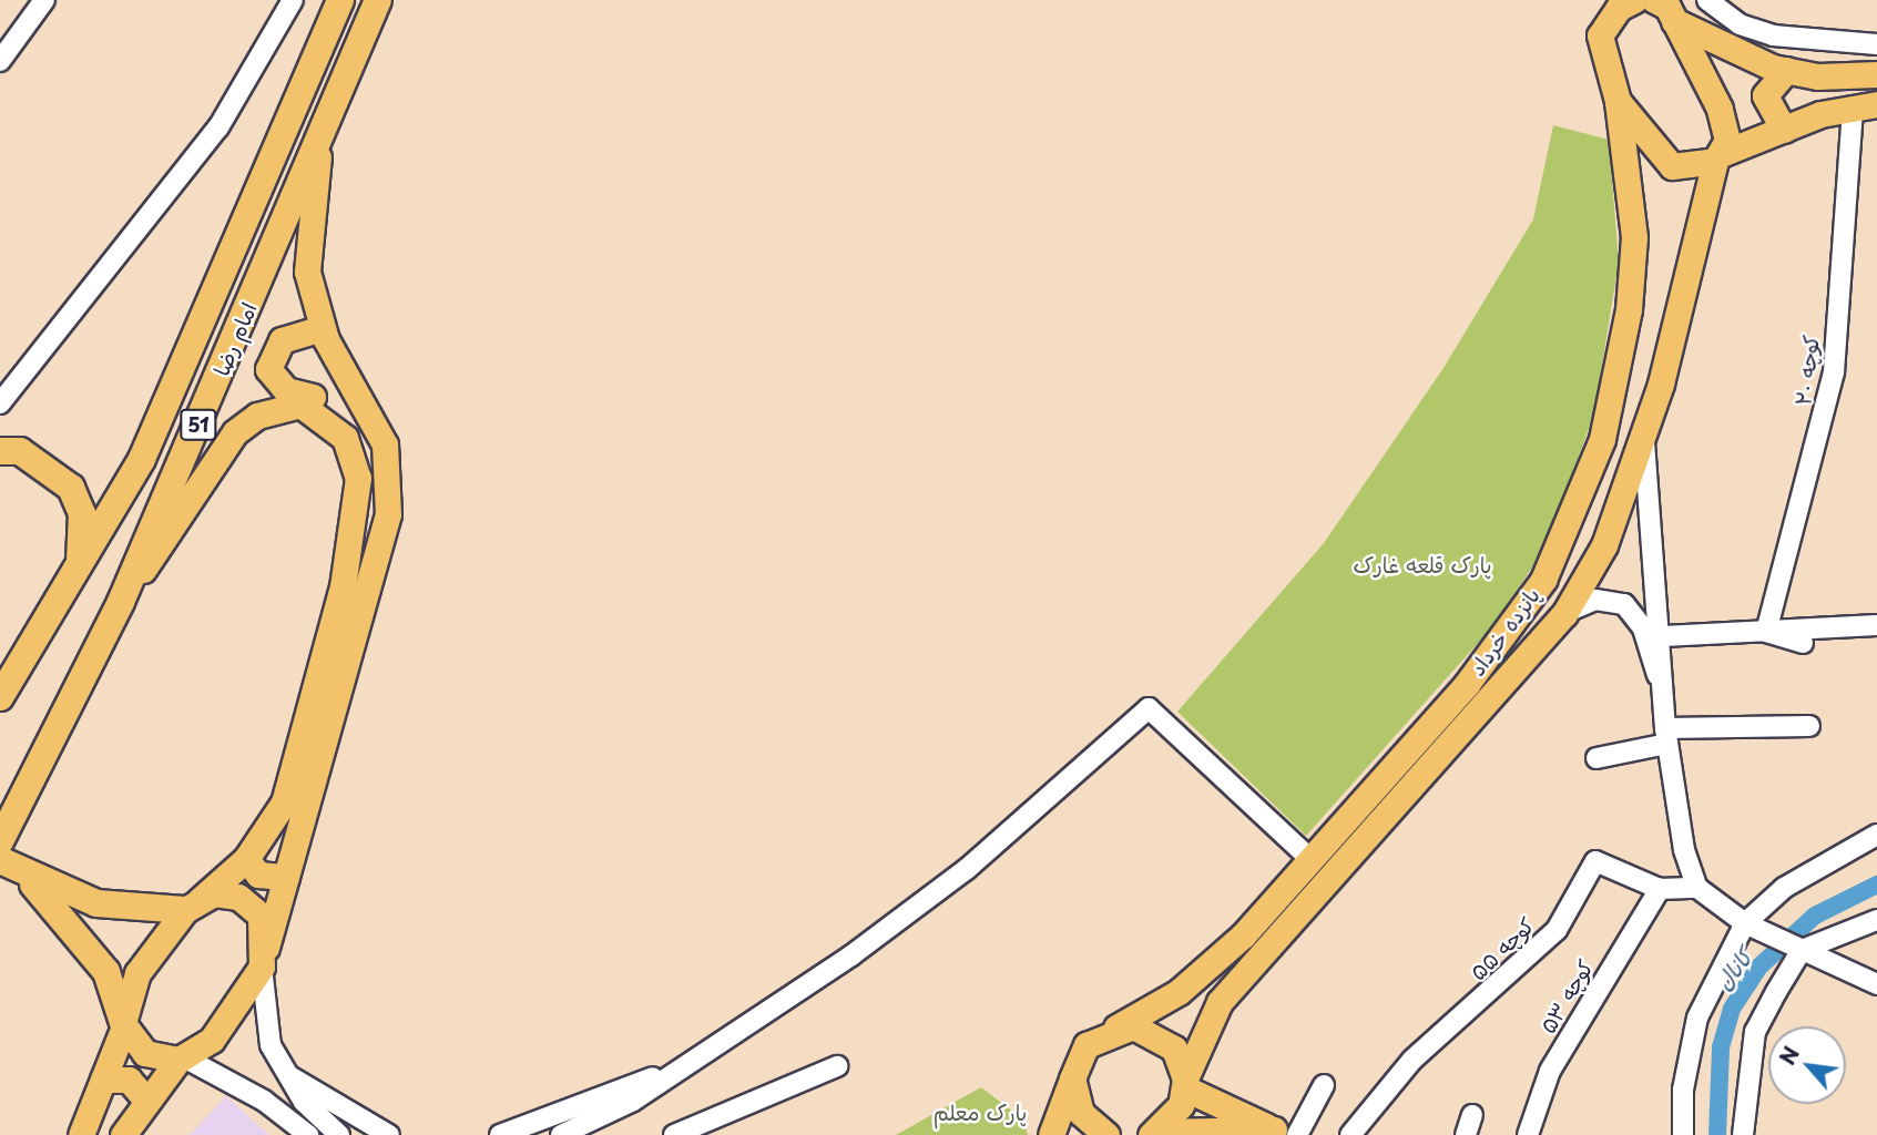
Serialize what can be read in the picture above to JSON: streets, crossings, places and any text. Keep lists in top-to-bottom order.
{
  "streets": {
    "highway": ["امام رضا", "51"],
    "main road": ["پانزده خرداد"],
    "street": ["کوچه ۲۰", "کوچه ۵۵", "کوچه ۵۳"]
  },
  "crossings": [
    ["کوچه ۵۵", "کوچه ۵۳"]
  ],
  "water": ["کانال"],
  "parks": ["پارک قلعه غارک", "پارک معلم"],
  "north": "top left"
}
